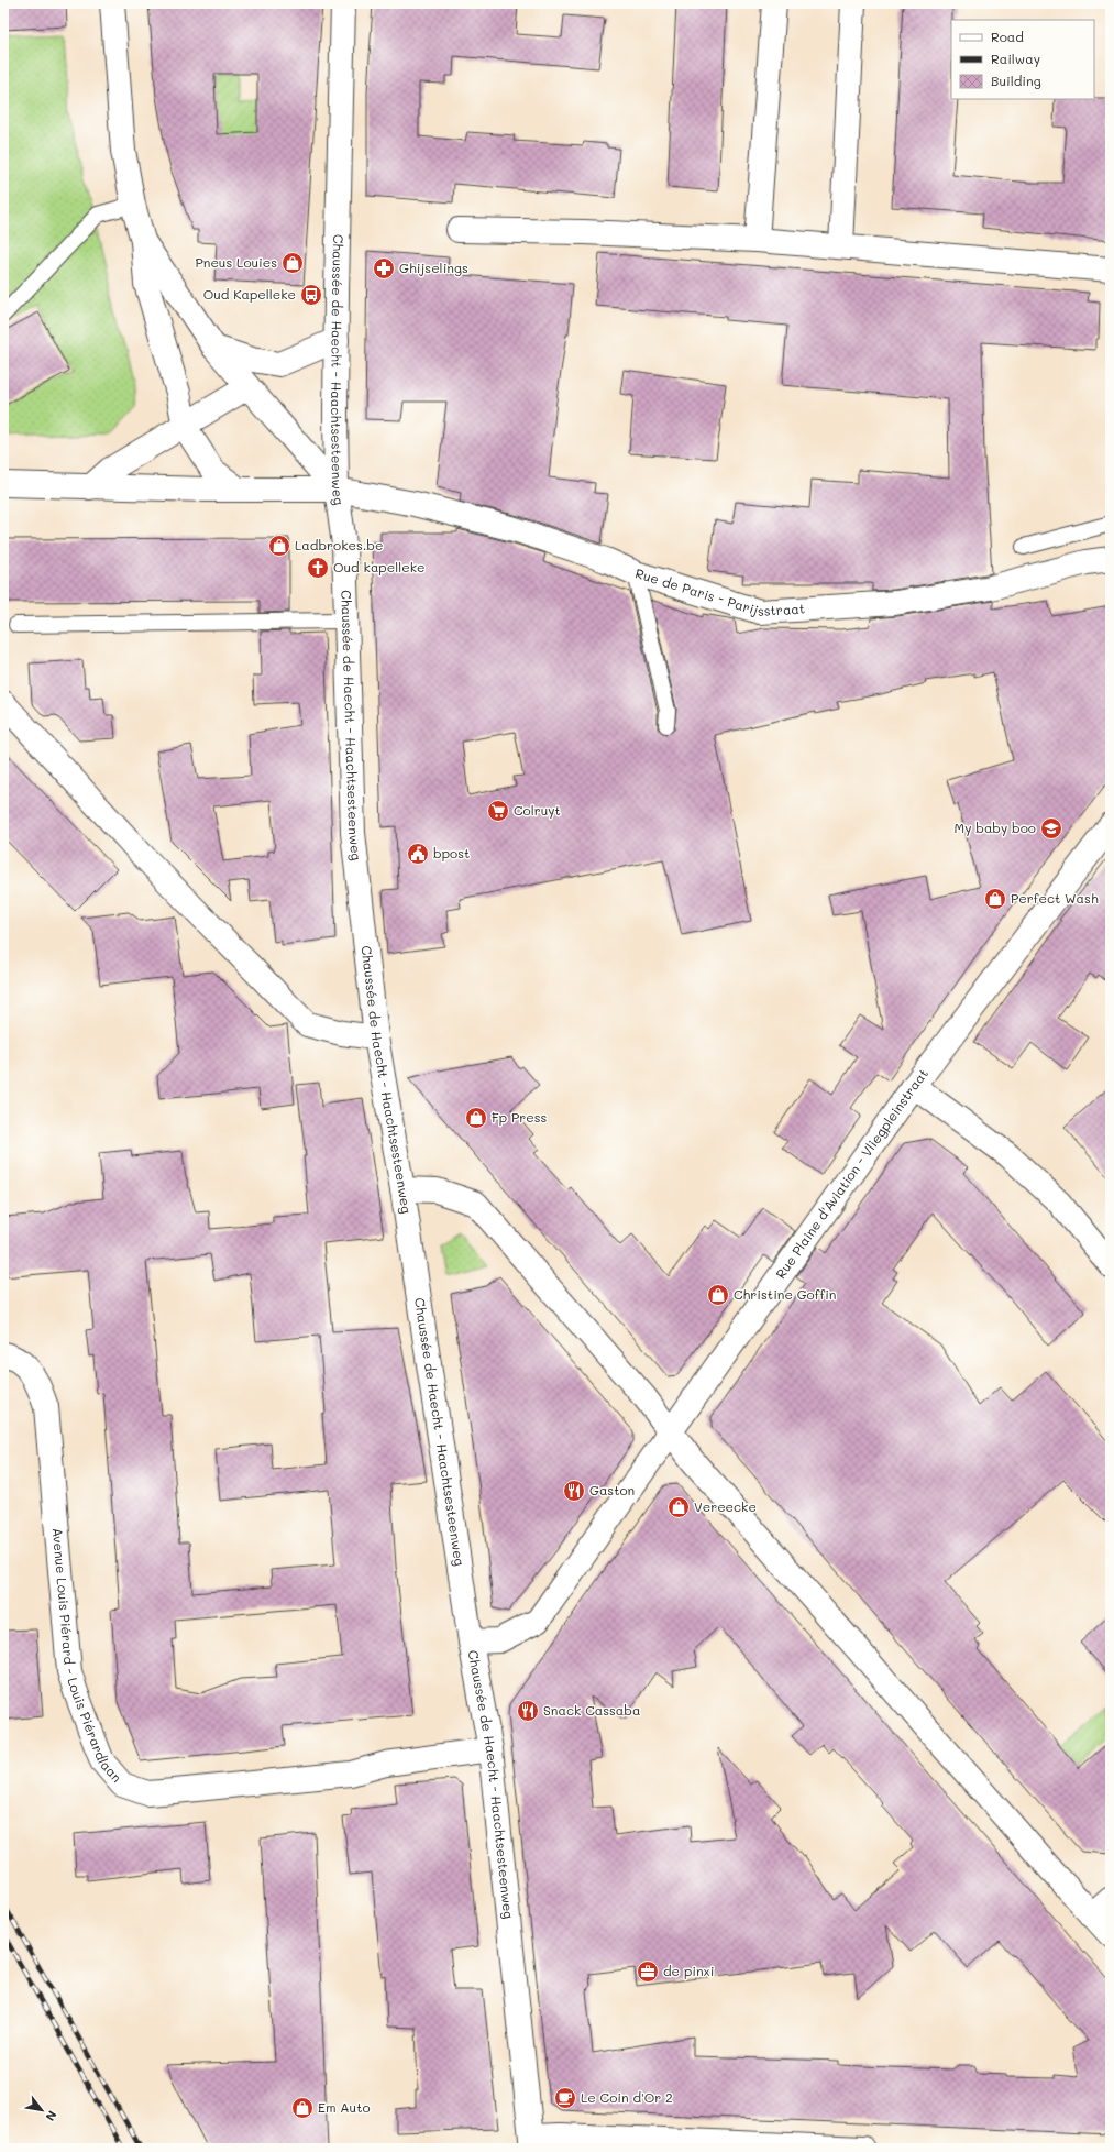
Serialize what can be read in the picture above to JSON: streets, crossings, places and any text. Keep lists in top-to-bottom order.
{
  "streets": {
    "street": [
      "Chaussée de Haecht - Haachtsesteenweg",
      "Rue de Paris - Parijsstraat",
      "Rue Plaine d'Aviation - Vliegpleinstraat",
      "Avenue Louis Piérard - Louis Piérardlaan"
    ]
  },
  "crossings": [
    ["Chaussée de Haecht - Haachtsesteenweg", "Rue de Paris - Parijsstraat"],
    ["Chaussée de Haecht - Haachtsesteenweg", "Rue Plaine d'Aviation - Vliegpleinstraat"],
    ["Chaussée de Haecht - Haachtsesteenweg", "Avenue Louis Piérard - Louis Piérardlaan"]
  ],
  "places": {
    "shop": [
      "Pneus Louies",
      "Ladbrokes.be",
      "Perfect Wash",
      "Fp Press",
      "Christine Goffin",
      "Vereecke",
      "Em Auto"
    ],
    "pharmacy": ["Ghijselings"],
    "bus stop": ["Oud Kapelleke"],
    "church": ["Oud kapelleke"],
    "supermarket": ["Colruyt"],
    "school or university": ["My baby boo"],
    "public building": ["bpost"],
    "restaurant": ["Gaston", "Snack Cassaba"],
    "office": ["de pinxi"],
    "cafe": ["Le Coin d'Or 2"]
  },
  "legend": ["Road", "Railway", "Building"],
  "north": "bottom right"
}
